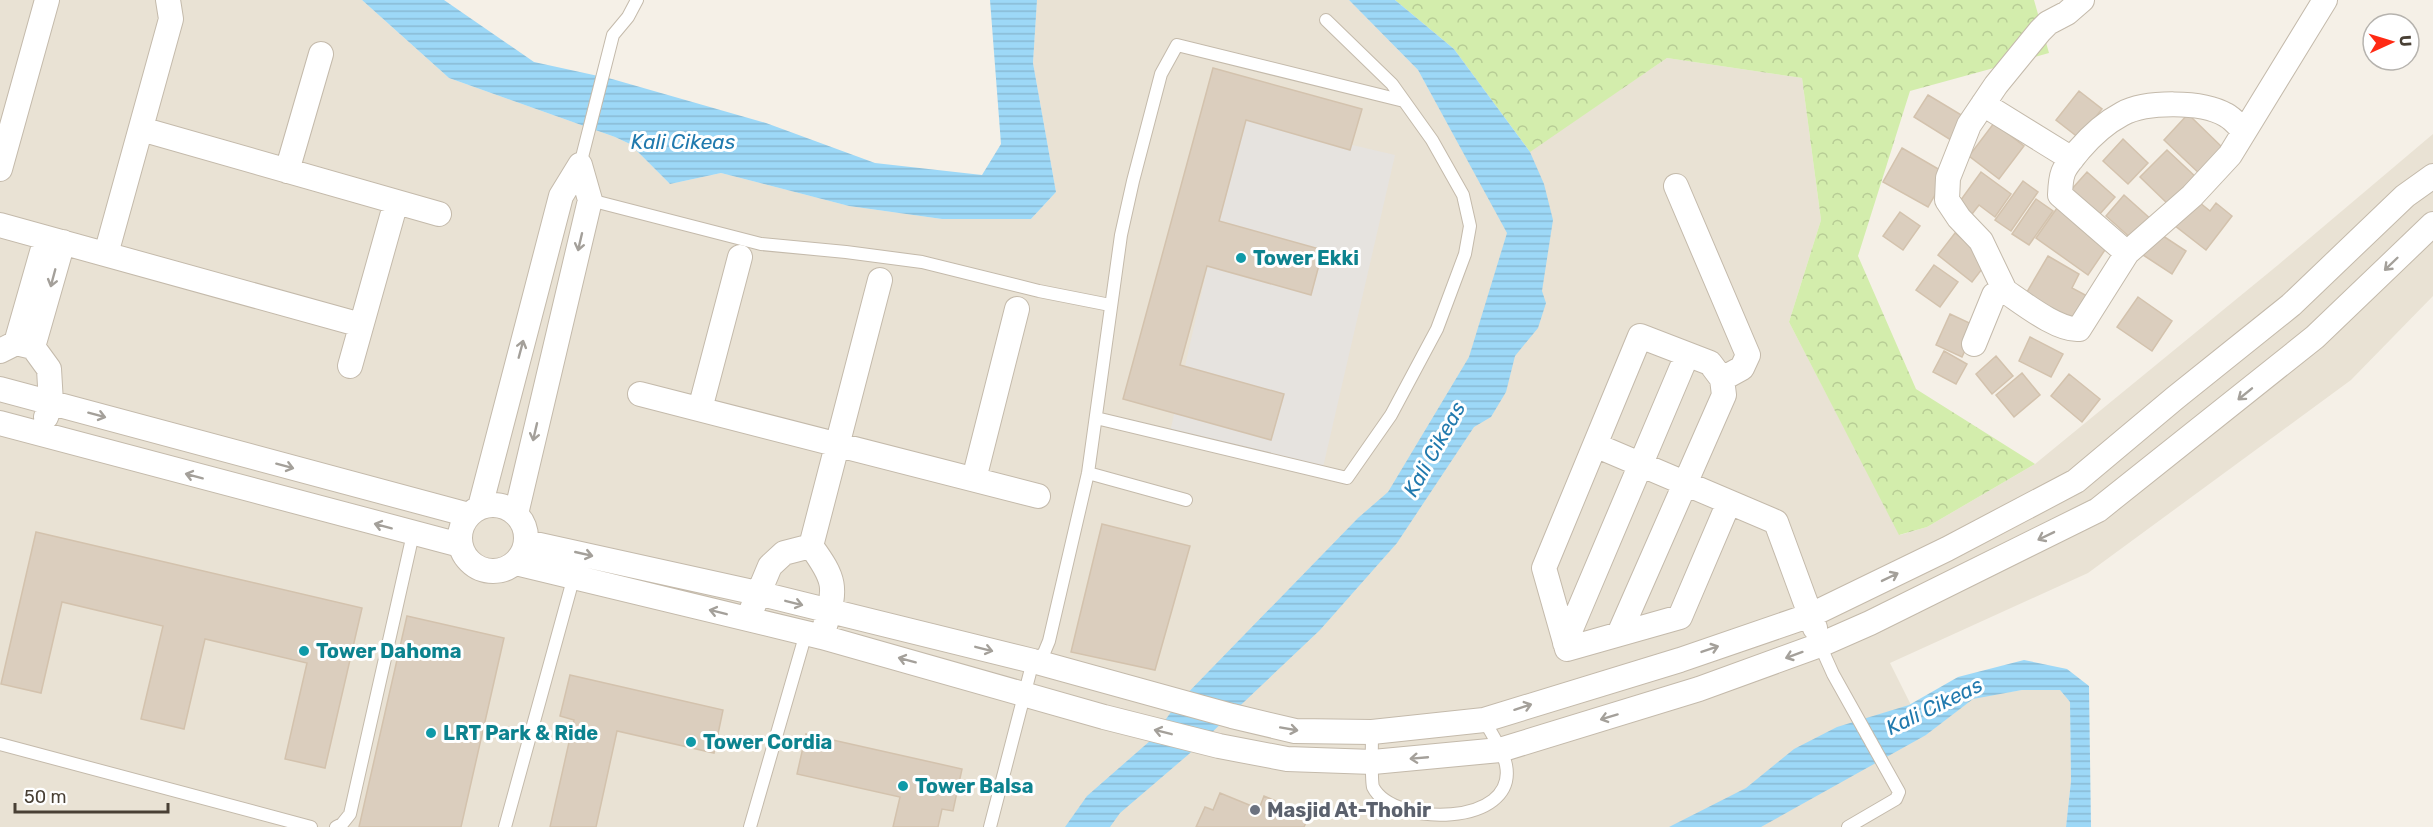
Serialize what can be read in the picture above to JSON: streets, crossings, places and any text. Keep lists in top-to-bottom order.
{
  "water": ["Kali Cikeas"],
  "places": [
    "Tower Ekki",
    "Tower Dahoma",
    "LRT Park & Ride",
    "Tower Cordia",
    "Tower Balsa",
    "Masjid At-Thohir"
  ],
  "scale_bar": "50 m",
  "north": "right"
}
